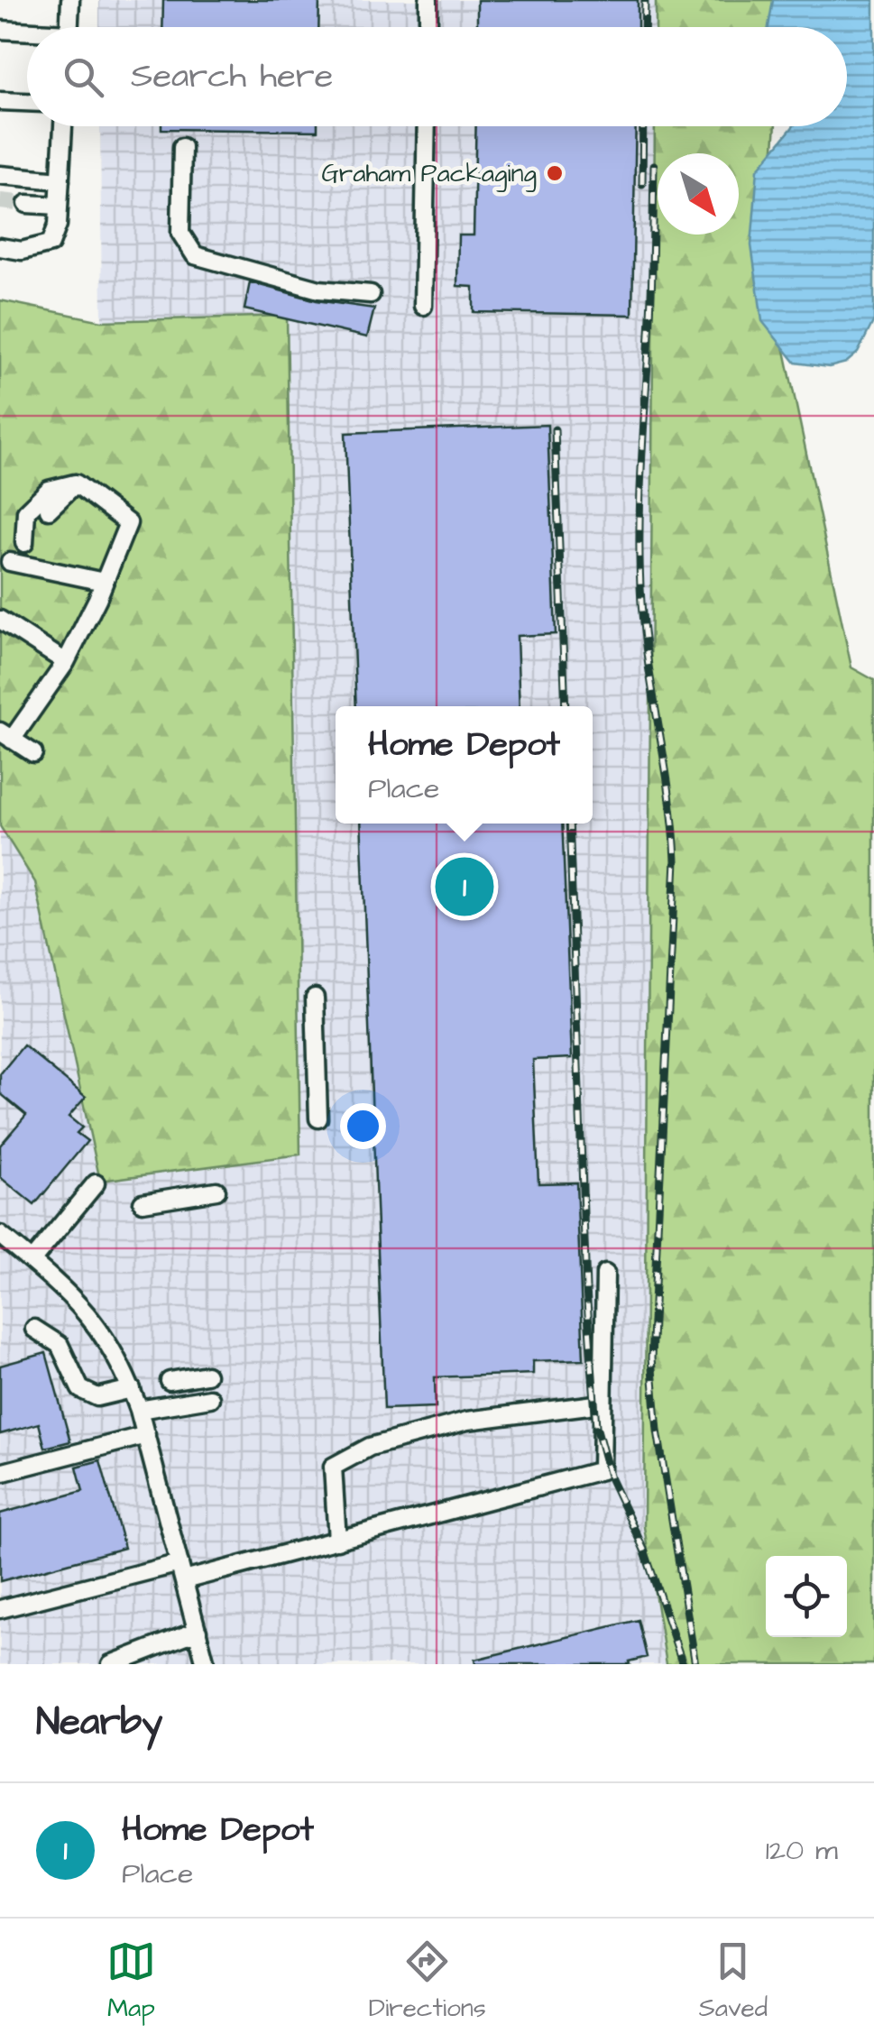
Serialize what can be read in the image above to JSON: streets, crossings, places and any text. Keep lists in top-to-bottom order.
{
  "places": ["Graham Packaging"],
  "north": "bottom right",
  "page": {
    "search": "Search here",
    "popup": ["Home Depot", "Place"],
    "pins": "1",
    "heading": "Nearby",
    "list": [
      {
        "mark": "1",
        "name": "Home Depot",
        "note": "Place",
        "value": "120 m"
      }
    ],
    "nav": ["Map", "Directions", "Saved"]
  }
}
